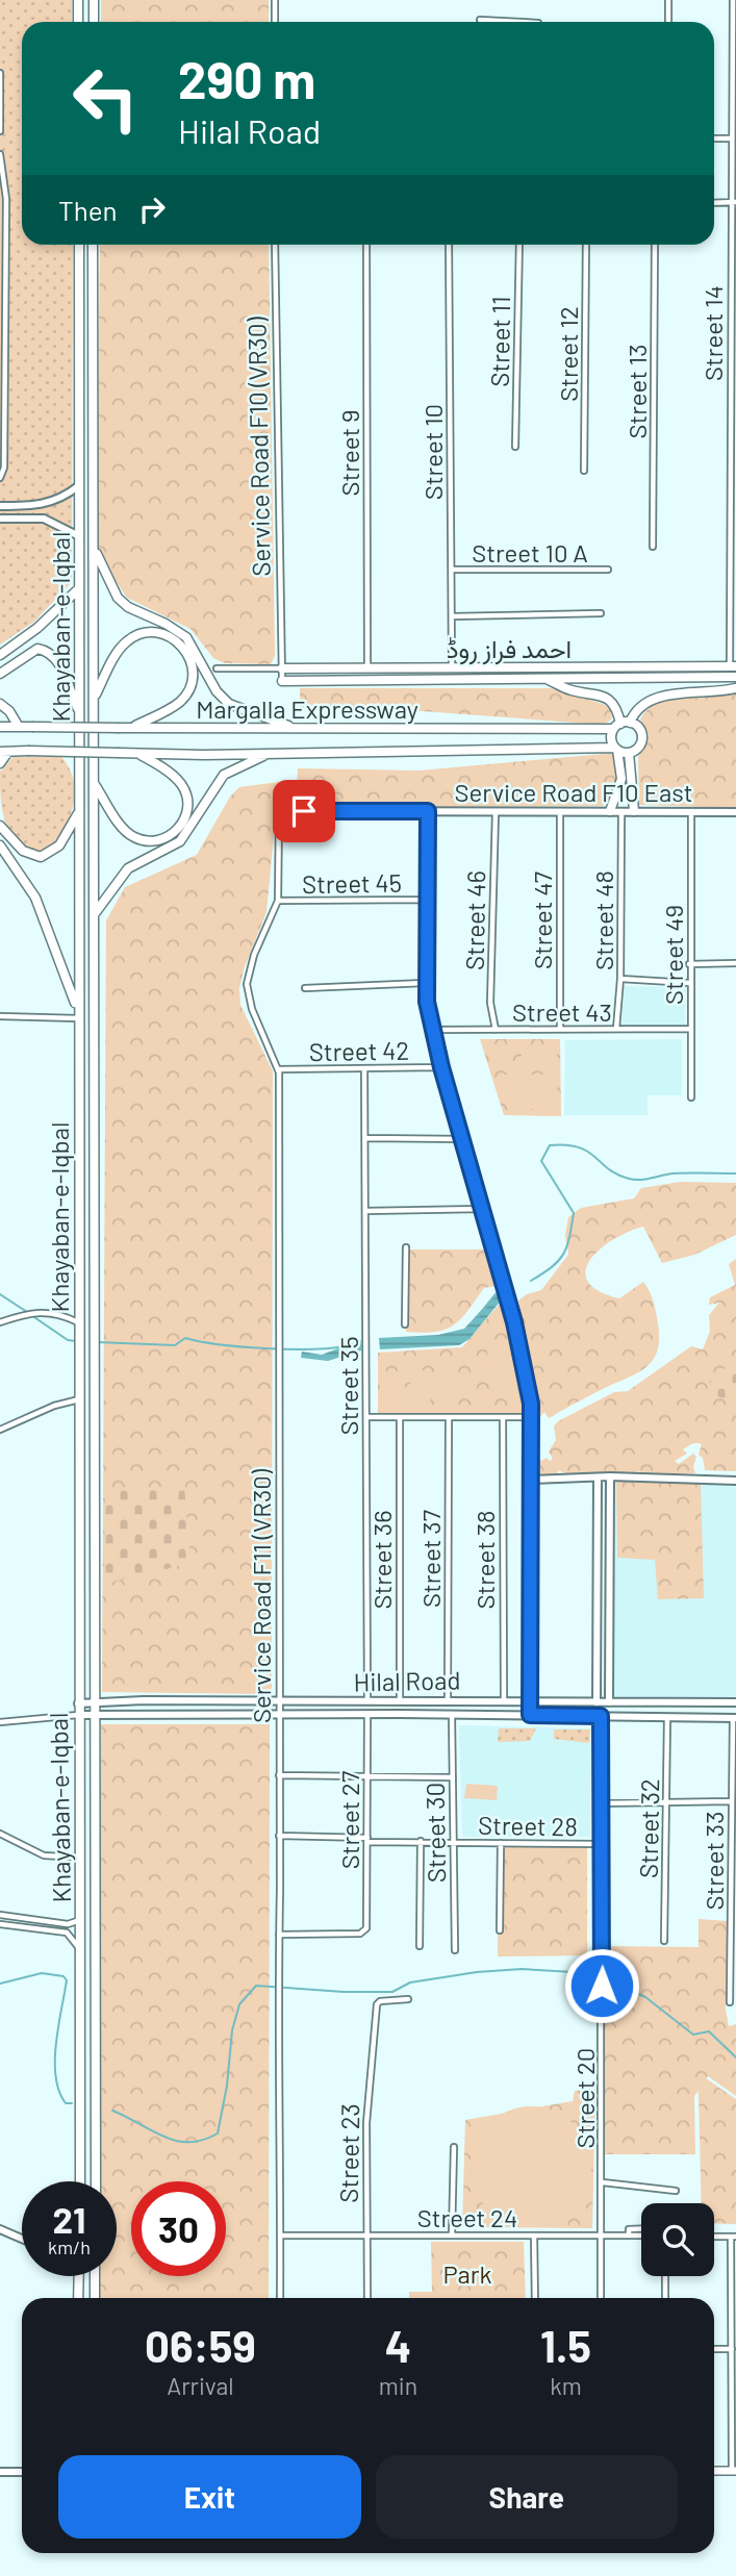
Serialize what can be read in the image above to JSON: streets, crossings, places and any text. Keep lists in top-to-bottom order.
{
  "streets": {
    "main road": ["Khayaban-e-Iqbal", "احمد فراز روڈ", "Margalla Expressway"],
    "street": [
      "Street 14",
      "Street 11",
      "Street 12",
      "Street 13",
      "Service Road F10 (VR30)",
      "Street 10",
      "Street 9",
      "Street 10 A",
      "Service Road F10 East",
      "Street 45",
      "Street 46",
      "Street 47",
      "Street 48",
      "Street 49",
      "Street 43",
      "Street 42",
      "Street 35",
      "Street 37",
      "Street 36",
      "Street 38",
      "Service Road F11 (VR30)",
      "Hilal Road",
      "Street 27",
      "Street 28",
      "Street 32",
      "Street 30",
      "Street 33",
      "Street 20",
      "Street 23",
      "Street 24"
    ]
  },
  "crossings": [
    ["Street 14", "احمد فراز روڈ"],
    ["Service Road F10 (VR30)", "احمد فراز روڈ"],
    ["Street 10", "Street 10 A"],
    ["Street 10", "احمد فراز روڈ"],
    ["Street 9", "احمد فراز روڈ"],
    ["Khayaban-e-Iqbal", "Hilal Road"],
    ["Service Road F10 East", "Street 46"],
    ["Service Road F10 East", "Street 47"],
    ["Service Road F10 East", "Street 48"],
    ["Service Road F10 East", "Street 49"],
    ["Street 45", "Service Road F11 (VR30)"],
    ["Street 46", "Street 43"],
    ["Street 47", "Street 43"],
    ["Street 48", "Street 43"],
    ["Street 49", "Street 43"],
    ["Street 42", "Street 35"],
    ["Street 42", "Service Road F11 (VR30)"],
    ["Street 35", "Hilal Road"],
    ["Street 37", "Hilal Road"],
    ["Street 36", "Hilal Road"],
    ["Street 38", "Hilal Road"],
    ["Service Road F11 (VR30)", "Hilal Road"],
    ["Service Road F11 (VR30)", "Street 27"],
    ["Service Road F11 (VR30)", "Street 28"],
    ["Service Road F11 (VR30)", "Street 24"],
    ["Hilal Road", "Street 27"],
    ["Hilal Road", "Street 32"],
    ["Hilal Road", "Street 30"],
    ["Hilal Road", "Street 33"],
    ["Hilal Road", "Street 20"],
    ["Street 27", "Street 28"],
    ["Street 28", "Street 30"],
    ["Street 28", "Street 20"],
    ["Street 20", "Street 24"],
    ["Street 23", "Street 24"]
  ],
  "parks": ["Park"],
  "page": {
    "turn": ["290 m", "Hilal Road"],
    "then": "Then",
    "speed": "21 km/h",
    "limit": "30",
    "eta": [
      "06:59",
      "Arrival",
      "4",
      "min",
      "1.5",
      "km"
    ],
    "buttons": ["Exit", "Share"]
  }
}
